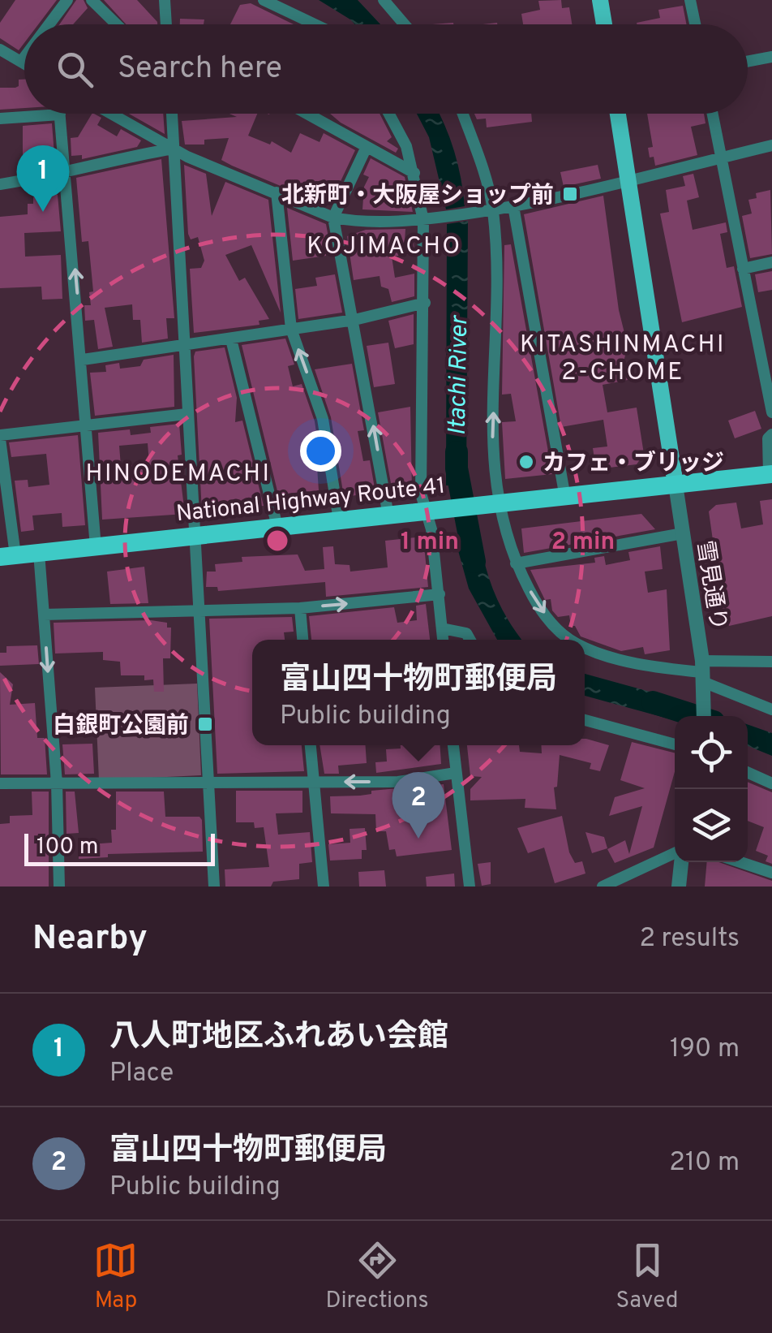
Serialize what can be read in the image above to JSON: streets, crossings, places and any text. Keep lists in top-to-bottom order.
{
  "streets": {
    "highway": ["National Highway Route 41"],
    "street": ["雪見通り"]
  },
  "crossings": [
    ["National Highway Route 41", "雪見通り"]
  ],
  "districts": ["KOJIMACHO", "KITASHINMACHI 2-CHOME", "HINODEMACHI"],
  "water": ["Itachi River"],
  "places": {
    "transit": ["北新町・大阪屋ショップ前", "白銀町公園前"],
    "other": ["カフェ・ブリッジ"]
  },
  "scale_bar": "100 m",
  "page": {
    "search": "Search here",
    "pins": ["1", "2"],
    "popup": ["富山四十物町郵便局", "Public building"],
    "scale": "100 m",
    "heading": ["Nearby", "2 results"],
    "list": [
      {
        "mark": "1",
        "name": "八人町地区ふれあい会館",
        "note": "Place",
        "value": "190 m"
      },
      {
        "mark": "2",
        "name": "富山四十物町郵便局",
        "note": "Public building",
        "value": "210 m"
      }
    ],
    "nav": ["Map", "Directions", "Saved"]
  },
  "rings": ["1 min", "2 min"]
}
